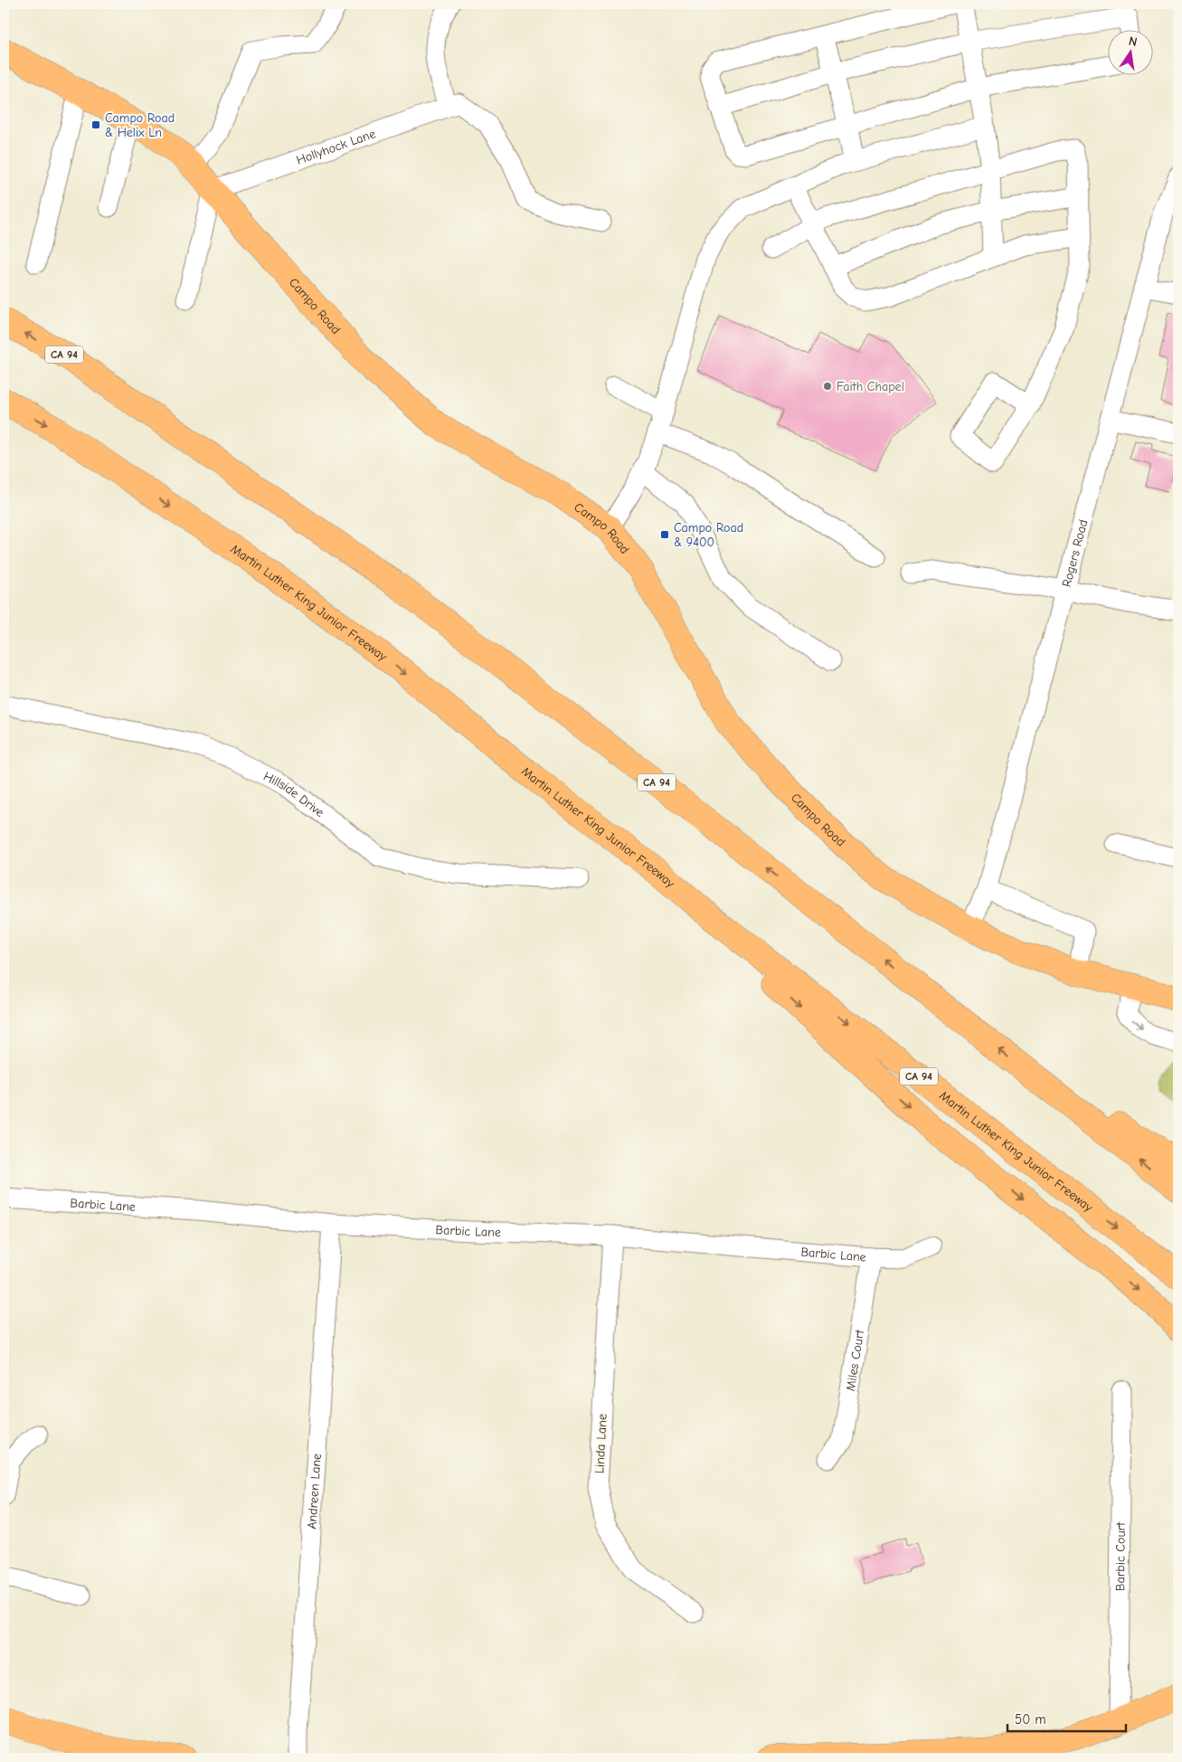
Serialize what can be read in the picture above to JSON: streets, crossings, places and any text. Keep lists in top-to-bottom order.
{
  "streets": {
    "main road": ["Campo Road", "CA 94", "Martin Luther King Junior Freeway"],
    "street": [
      "Hollyhock Lane",
      "Rogers Road",
      "Hillside Drive",
      "Barbic Lane",
      "Miles Court",
      "Linda Lane",
      "Andreen Lane",
      "Barbic Court"
    ]
  },
  "crossings": [
    ["Hollyhock Lane", "Campo Road"],
    ["Campo Road", "Rogers Road"],
    ["Barbic Lane", "Miles Court"],
    ["Barbic Lane", "Linda Lane"],
    ["Barbic Lane", "Andreen Lane"]
  ],
  "places": {
    "transit": ["Campo Road & Helix Ln", "Campo Road & 9400"],
    "other": ["Faith Chapel"]
  },
  "scale_bar": "50 m",
  "north": "top"
}
